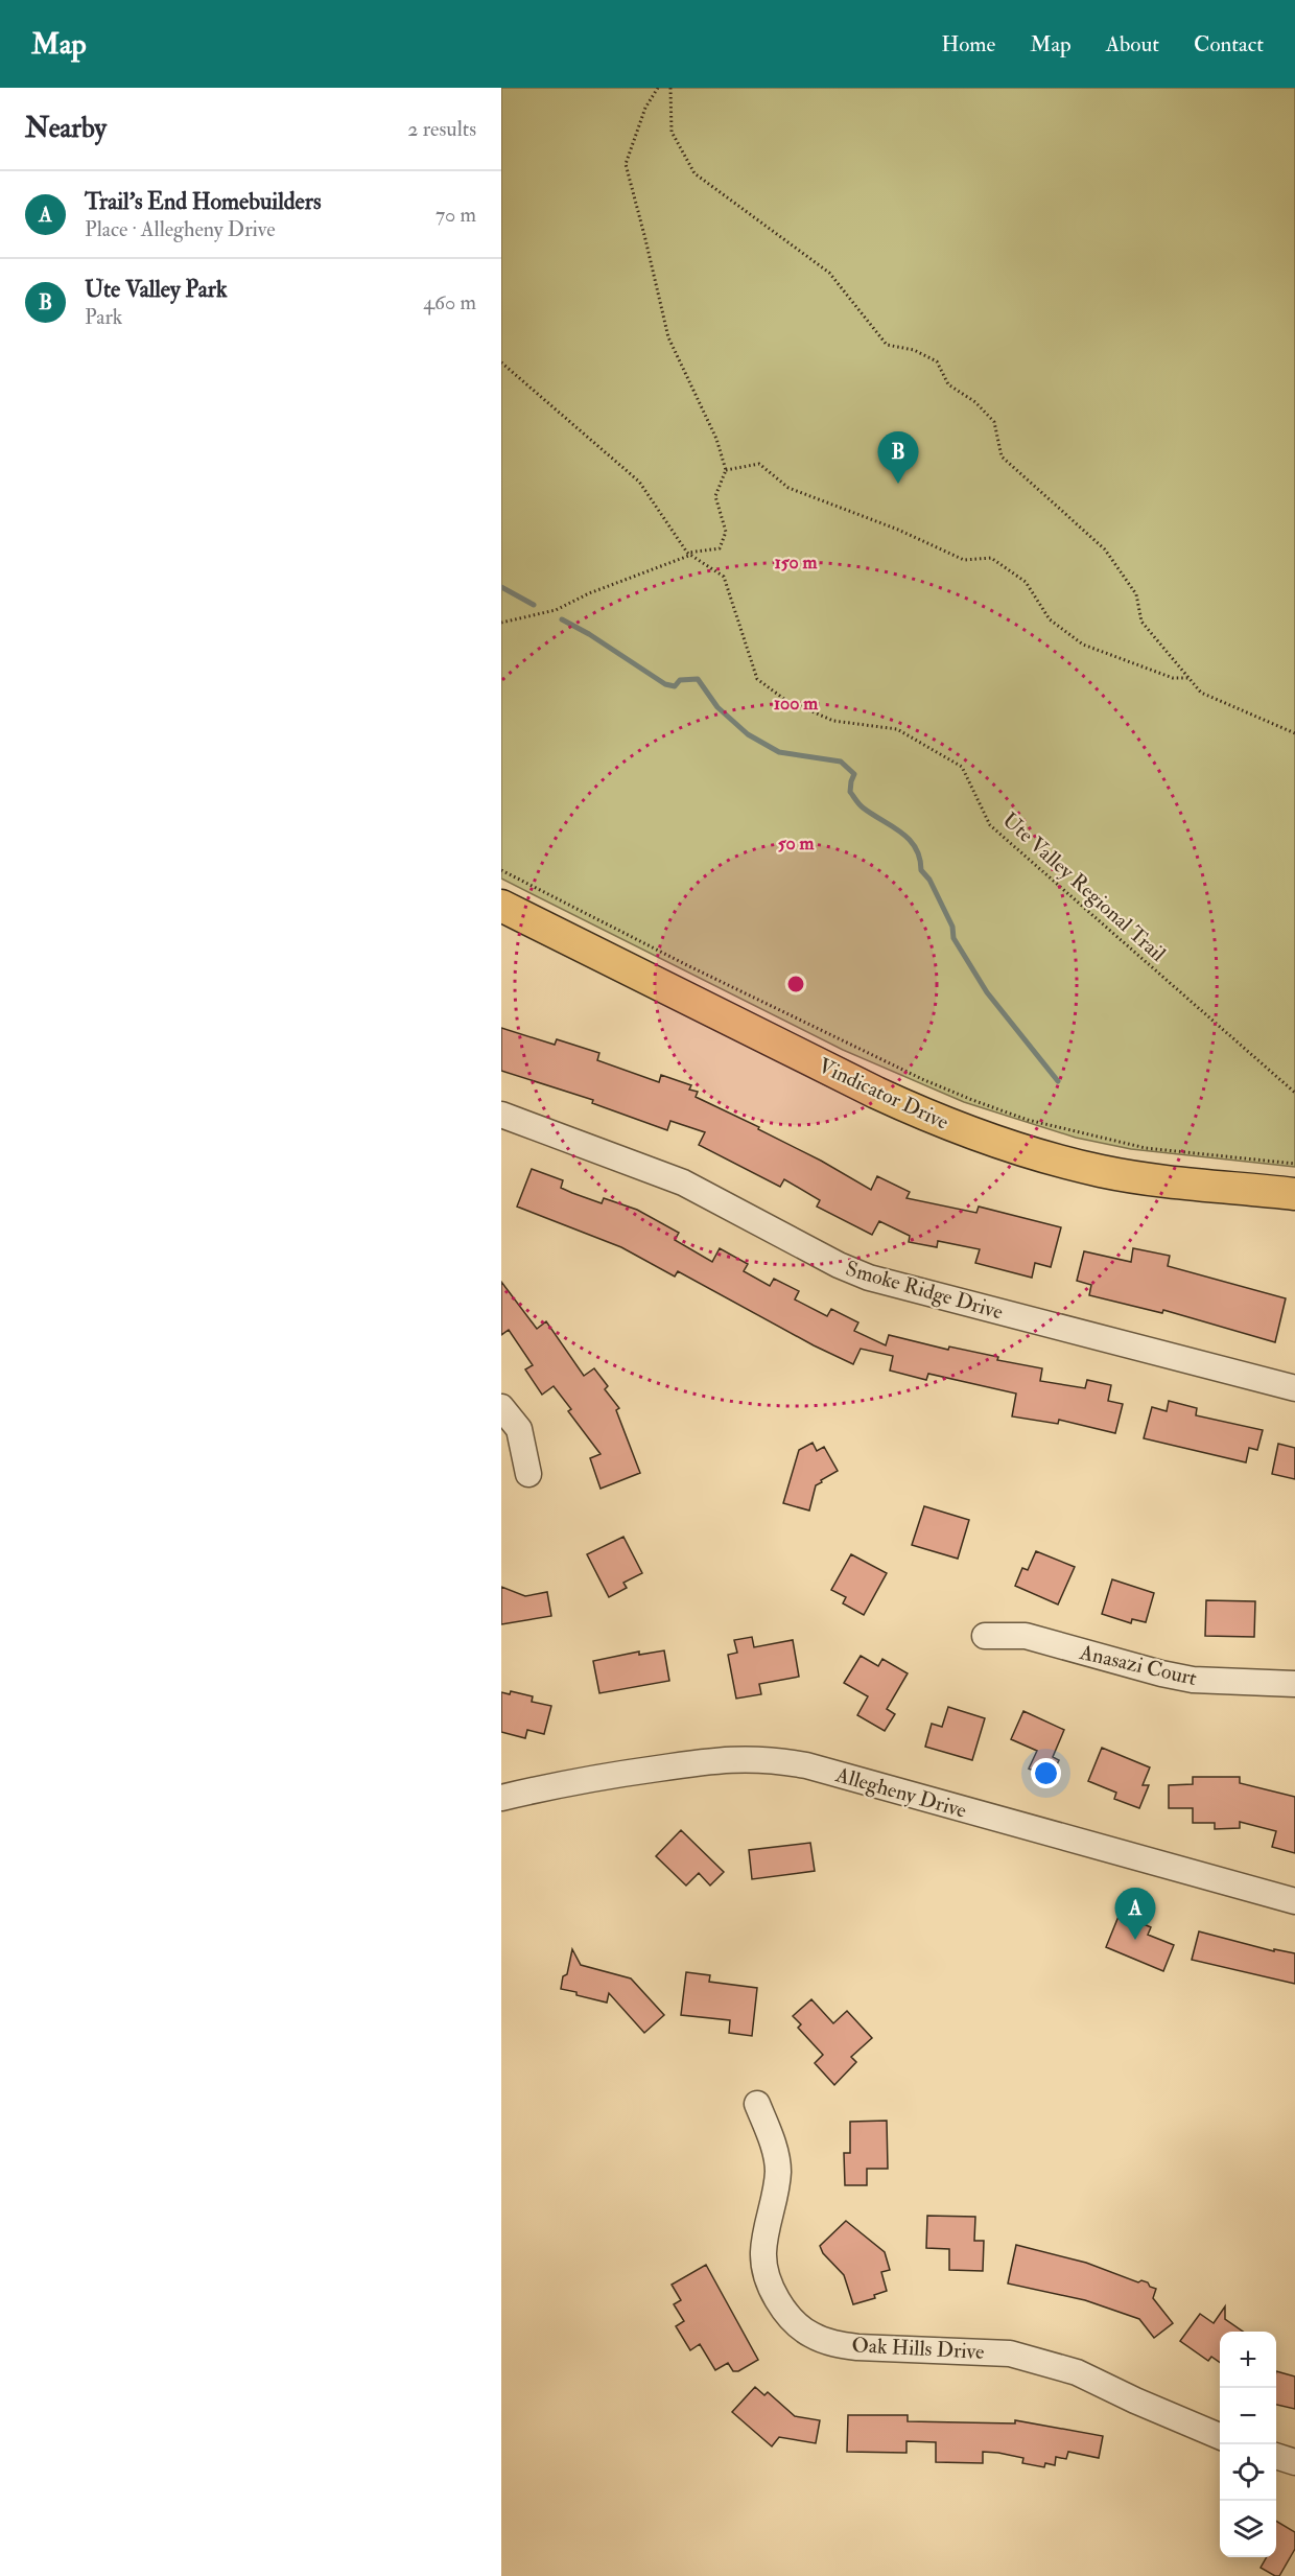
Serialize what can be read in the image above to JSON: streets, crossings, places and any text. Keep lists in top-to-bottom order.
{
  "streets": {
    "main road": ["Vindicator Drive"],
    "street": [
      "Smoke Ridge Drive",
      "Anasazi Court",
      "Allegheny Drive",
      "Oak Hills Drive"
    ],
    "path": ["Ute Valley Regional Trail"]
  },
  "page": {
    "header": "Map",
    "nav": [
      "Home",
      "Map",
      "About",
      "Contact"
    ],
    "heading": ["Nearby", "2 results"],
    "list": [
      {
        "mark": "A",
        "name": "Trail's End Homebuilders",
        "note": "Place · Allegheny Drive",
        "value": "70 m"
      },
      {
        "mark": "B",
        "name": "Ute Valley Park",
        "note": "Park",
        "value": "460 m"
      }
    ],
    "pins": ["B", "A"],
    "map_buttons": ["+", "−"]
  },
  "rings": ["150 m", "100 m", "50 m"]
}
